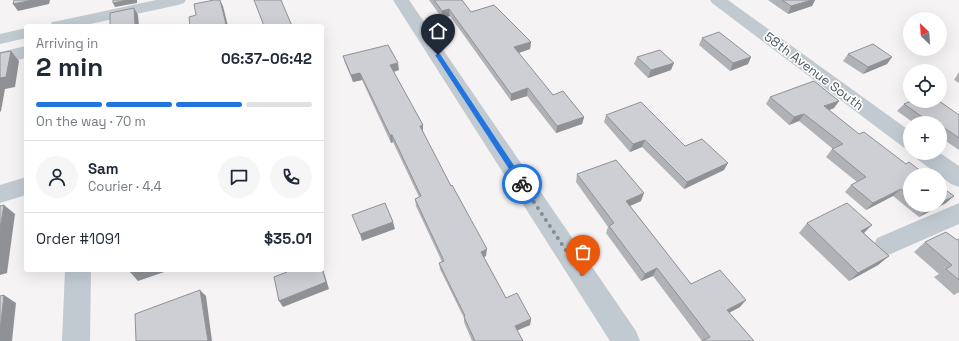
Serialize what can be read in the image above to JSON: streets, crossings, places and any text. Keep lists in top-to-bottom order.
{
  "streets": {
    "street": ["58th Avenue South"]
  },
  "north": "top left",
  "page": {
    "map_buttons": ["+", "−"],
    "heading": ["2 min", "Arriving in", "06:37–06:42"],
    "panel": [
      "Sam",
      "Courier · 4.4",
      "Order #1091",
      "$35.01"
    ],
    "bar": "On the way · 70 m"
  }
}
